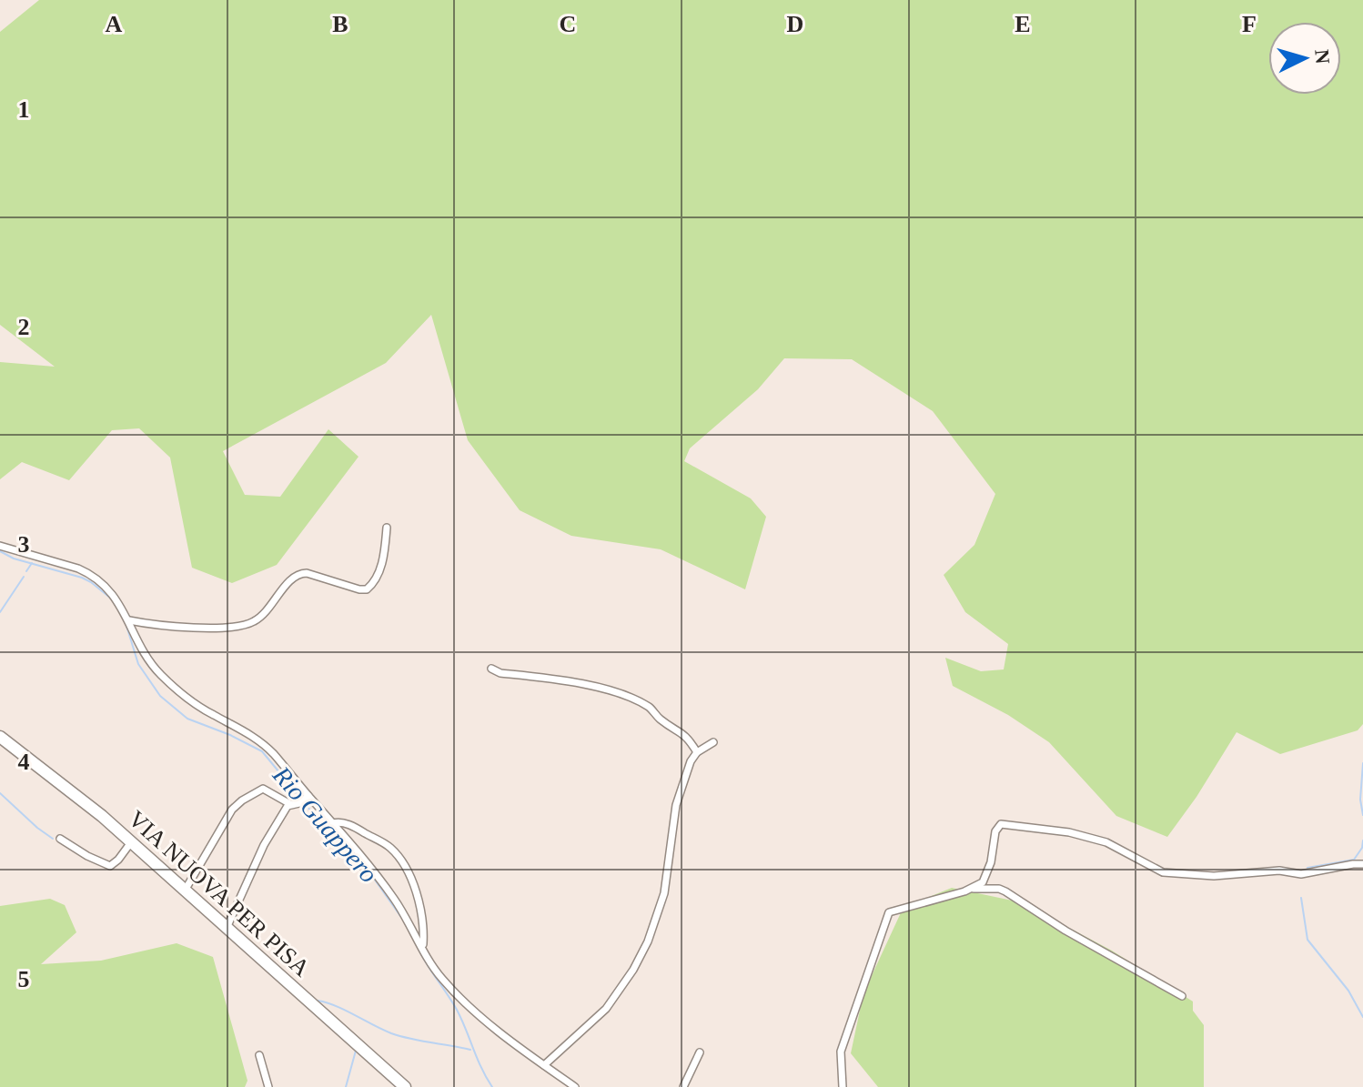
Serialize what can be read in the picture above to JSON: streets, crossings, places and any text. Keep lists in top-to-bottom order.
{
  "streets": {
    "main road": ["VIA NUOVA PER PISA"]
  },
  "water": ["Rio Guappero"],
  "north": "right",
  "grid": {
    "columns": [
      "A",
      "B",
      "C",
      "D",
      "E",
      "F"
    ],
    "rows": [
      "1",
      "2",
      "3",
      "4",
      "5"
    ]
  }
}
